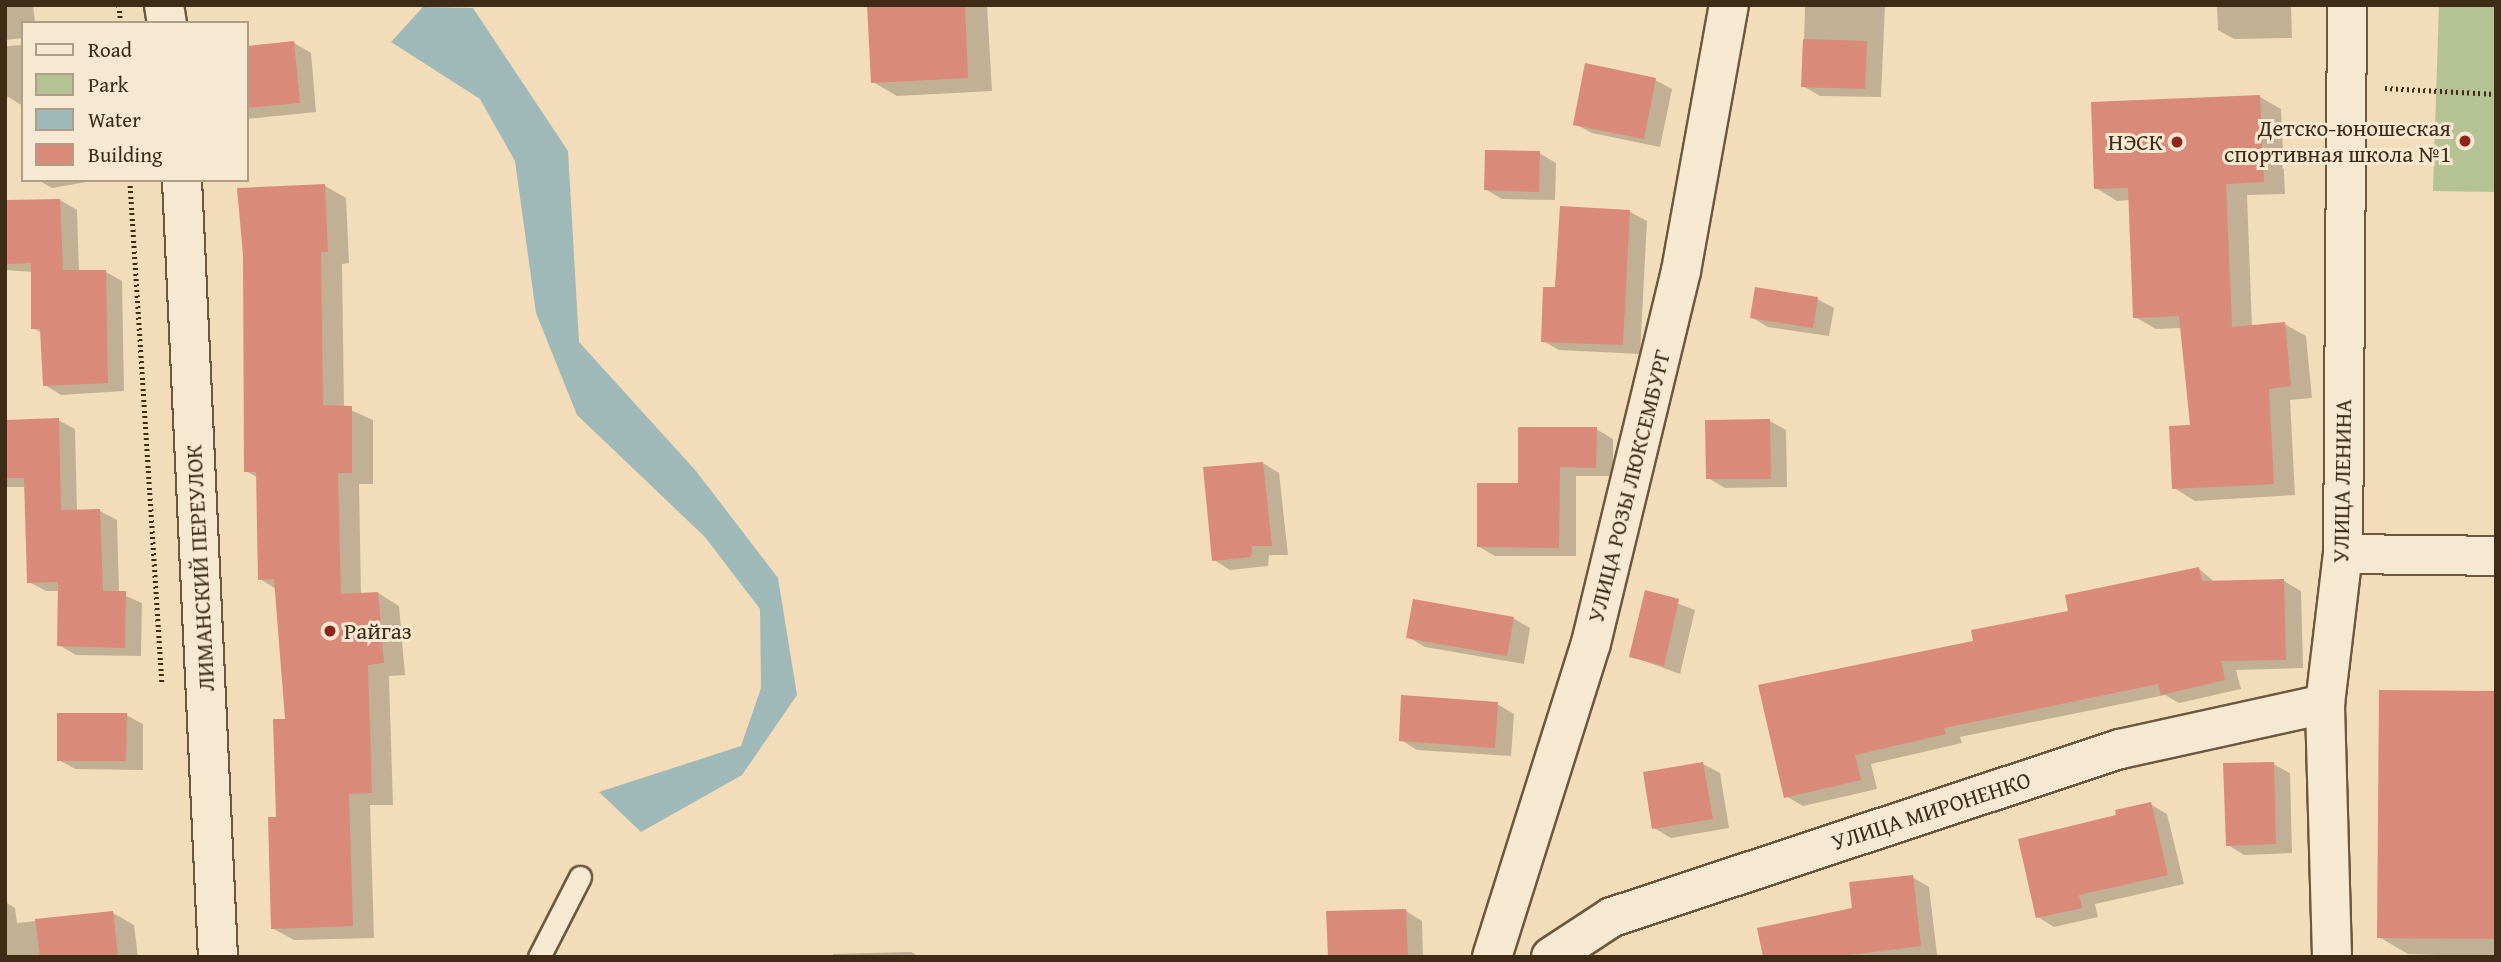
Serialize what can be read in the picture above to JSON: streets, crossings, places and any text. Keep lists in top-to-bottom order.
{
  "streets": {
    "street": [
      "УЛИЦА ЛЕНИНА",
      "УЛИЦА РОЗЫ ЛЮКСЕМБУРГ",
      "ЛИМАНСКИЙ ПЕРЕУЛОК",
      "УЛИЦА МИРОНЕНКО"
    ]
  },
  "crossings": [
    ["УЛИЦА ЛЕНИНА", "УЛИЦА МИРОНЕНКО"]
  ],
  "places": ["Детско-юношеская спортивная школа №1", "НЭСК", "Райгаз"],
  "legend": [
    "Road",
    "Park",
    "Water",
    "Building"
  ]
}
